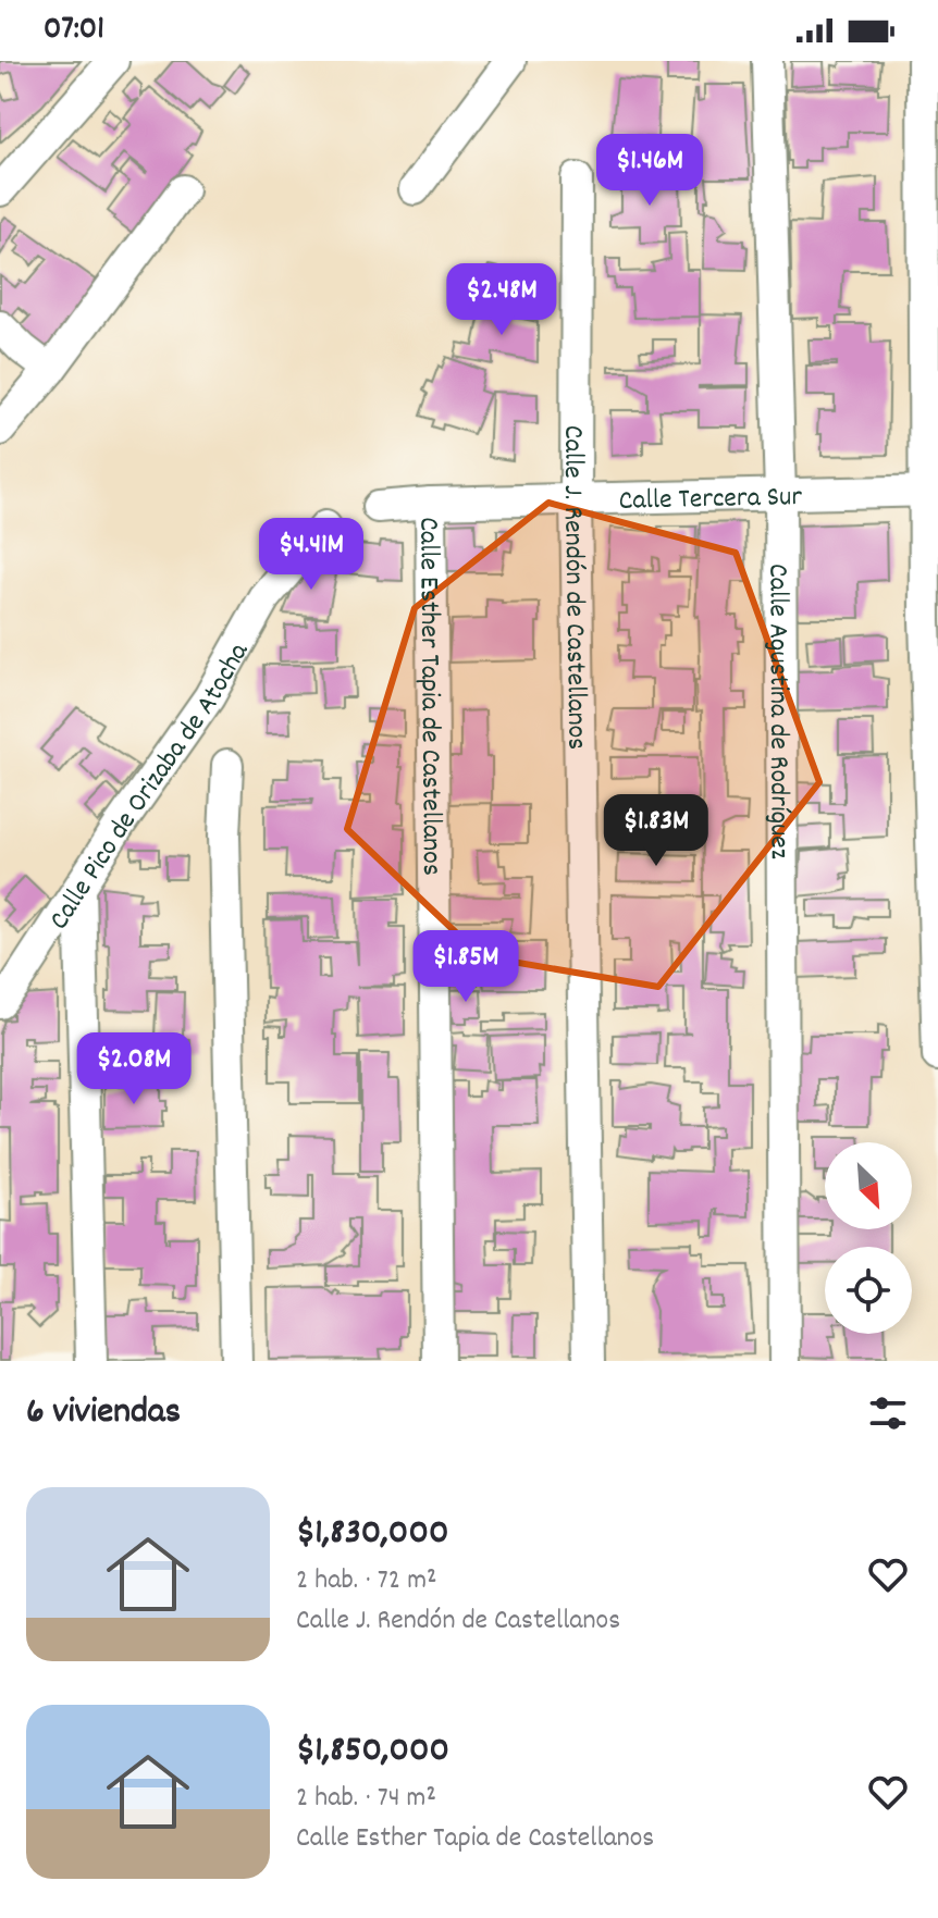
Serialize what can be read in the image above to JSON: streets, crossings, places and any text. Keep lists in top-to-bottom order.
{
  "streets": {
    "street": [
      "Calle Tercera Sur",
      "Calle J. Rendón de Castellanos",
      "Calle Esther Tapia de Castellanos",
      "Calle Agustina de Rodríguez",
      "Calle Pico de Orizaba de Atocha"
    ]
  },
  "crossings": [
    ["Calle Tercera Sur", "Calle J. Rendón de Castellanos"],
    ["Calle Tercera Sur", "Calle Esther Tapia de Castellanos"],
    ["Calle Tercera Sur", "Calle Agustina de Rodríguez"]
  ],
  "north": "bottom right",
  "page": {
    "status": "07:01",
    "price": [
      "$1.46M",
      "$2.48M",
      "$4.41M",
      "$1.83M",
      "$1.85M",
      "$2.08M"
    ],
    "heading": "6 viviendas",
    "list": [
      {
        "name": "$1,830,000",
        "note": "2 hab. · 72 m² · Calle J. Rendón de Castellanos"
      },
      {
        "name": "$1,850,000",
        "note": "2 hab. · 74 m² · Calle Esther Tapia de Castellanos"
      }
    ]
  }
}
